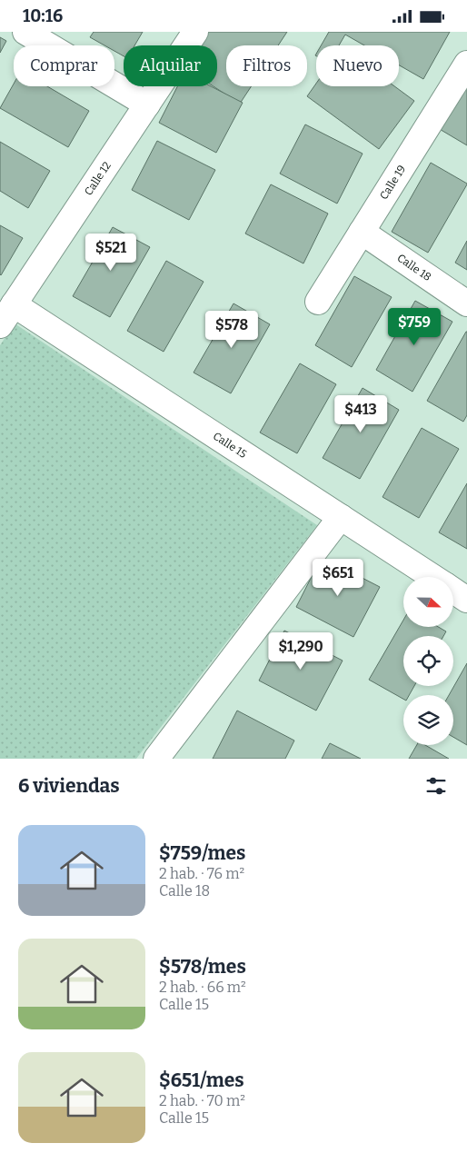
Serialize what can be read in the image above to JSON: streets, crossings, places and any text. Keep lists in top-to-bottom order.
{
  "streets": {
    "street": [
      "Calle 12",
      "Calle 19",
      "Calle 18",
      "Calle 15"
    ]
  },
  "crossings": [
    ["Calle 12", "Calle 15"],
    ["Calle 19", "Calle 18"]
  ],
  "north": "right",
  "page": {
    "status": "10:16",
    "chip": [
      "Comprar",
      "Alquilar",
      "Filtros",
      "Nuevo"
    ],
    "price": [
      "$521",
      "$759",
      "$578",
      "$413",
      "$651",
      "$1,290"
    ],
    "heading": "6 viviendas",
    "list": [
      {
        "name": "$759/mes",
        "note": "2 hab. · 76 m² · Calle 18"
      },
      {
        "name": "$578/mes",
        "note": "2 hab. · 66 m² · Calle 15"
      },
      {
        "name": "$651/mes",
        "note": "2 hab. · 70 m² · Calle 15"
      }
    ]
  }
}
